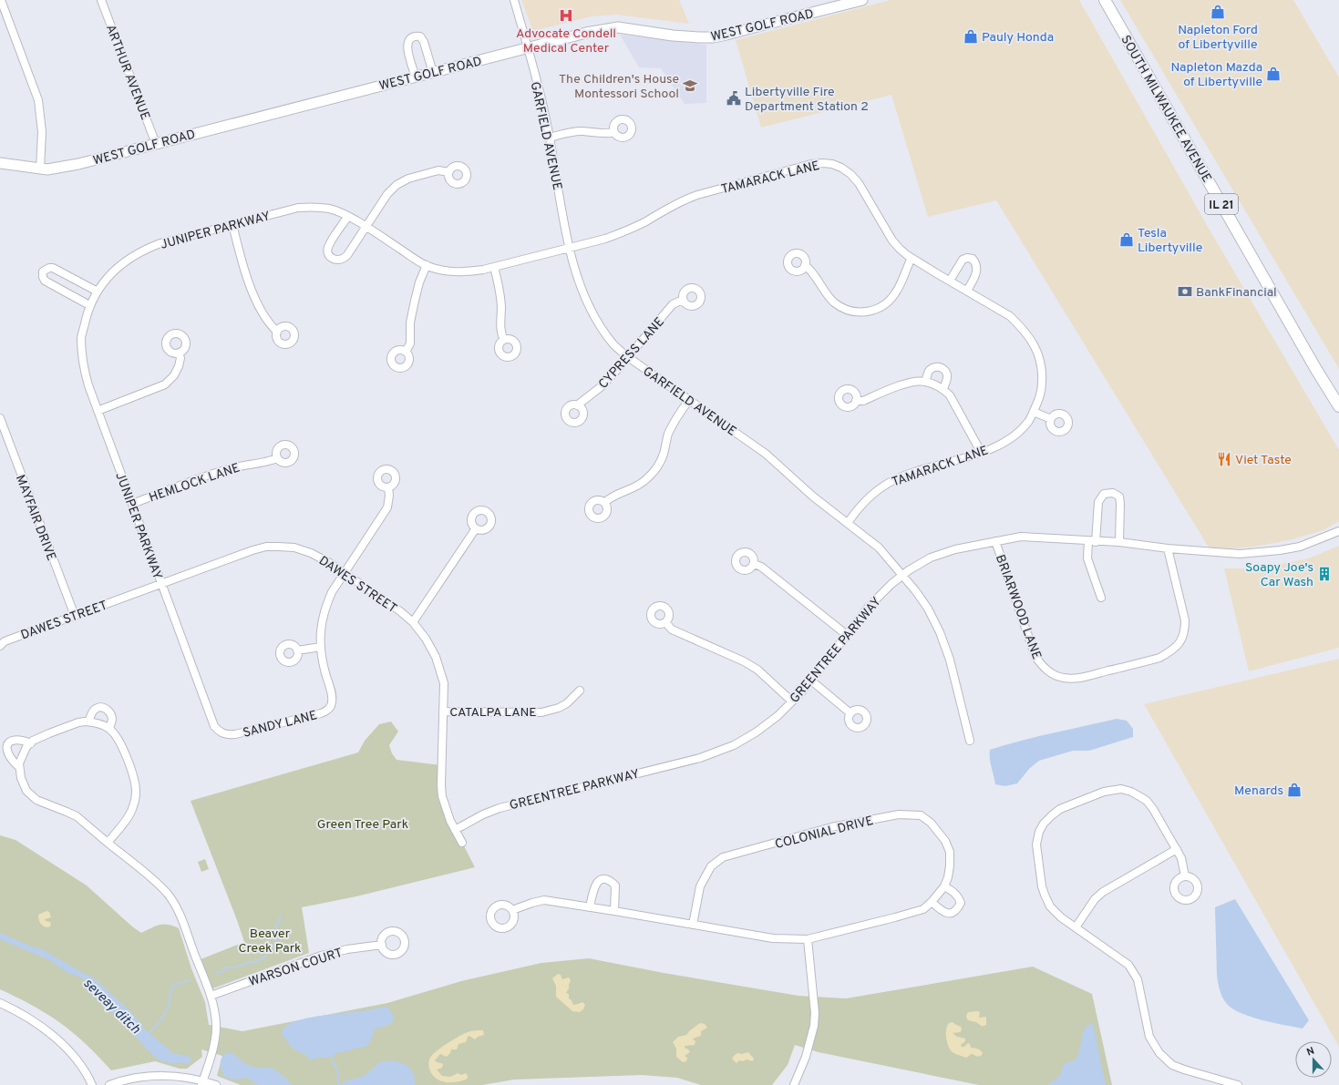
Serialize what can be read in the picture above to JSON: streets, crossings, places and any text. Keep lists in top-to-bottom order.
{
  "streets": {
    "main road": ["SOUTH MILWAUKEE AVENUE", "IL 21"],
    "street": [
      "WEST GOLF ROAD",
      "ARTHUR AVENUE",
      "GARFIELD AVENUE",
      "TAMARACK LANE",
      "JUNIPER PARKWAY",
      "CYPRESS LANE",
      "HEMLOCK LANE",
      "MAYFAIR DRIVE",
      "DAWES STREET",
      "BRIARWOOD LANE",
      "GREENTREE PARKWAY",
      "CATALPA LANE",
      "SANDY LANE",
      "COLONIAL DRIVE",
      "WARSON COURT"
    ]
  },
  "crossings": [
    ["WEST GOLF ROAD", "ARTHUR AVENUE"],
    ["WEST GOLF ROAD", "GARFIELD AVENUE"],
    ["GARFIELD AVENUE", "TAMARACK LANE"],
    ["GARFIELD AVENUE", "JUNIPER PARKWAY"],
    ["GARFIELD AVENUE", "CYPRESS LANE"],
    ["GARFIELD AVENUE", "GREENTREE PARKWAY"],
    ["TAMARACK LANE", "JUNIPER PARKWAY"],
    ["JUNIPER PARKWAY", "HEMLOCK LANE"],
    ["JUNIPER PARKWAY", "DAWES STREET"],
    ["JUNIPER PARKWAY", "SANDY LANE"],
    ["MAYFAIR DRIVE", "DAWES STREET"],
    ["DAWES STREET", "GREENTREE PARKWAY"],
    ["DAWES STREET", "CATALPA LANE"],
    ["DAWES STREET", "SANDY LANE"],
    ["BRIARWOOD LANE", "GREENTREE PARKWAY"]
  ],
  "water": ["seveay ditch"],
  "parks": ["Green Tree Park", "Beaver Creek Park"],
  "places": {
    "shop": [
      "Napleton Ford of Libertyville",
      "Pauly Honda",
      "Napleton Mazda of Libertyville",
      "Tesla Libertyville",
      "Menards"
    ],
    "hospital": ["Advocate Condell Medical Center"],
    "school or university": ["The Children's House Montessori School"],
    "public building": ["Libertyville Fire Department Station 2"],
    "bank": ["BankFinancial"],
    "restaurant": ["Viet Taste"],
    "building": ["Soapy Joe's Car Wash"]
  },
  "north": "top"
}
